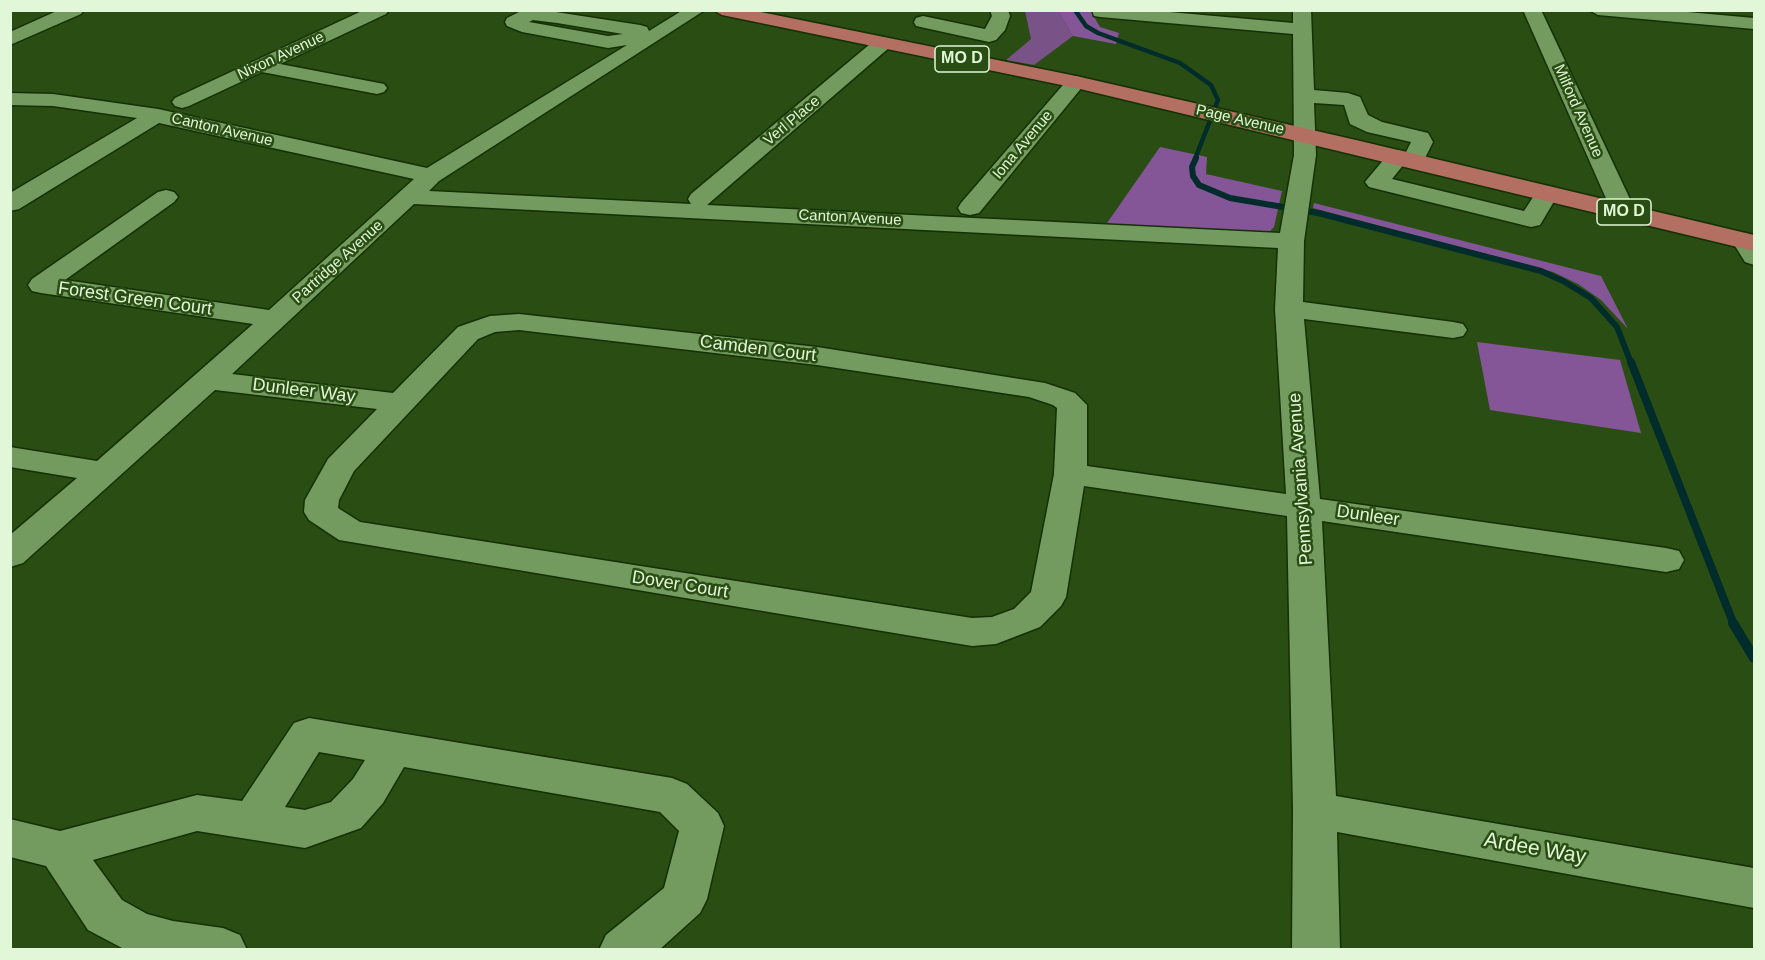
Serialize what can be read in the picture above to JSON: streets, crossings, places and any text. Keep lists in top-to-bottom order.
{
  "streets": {
    "main road": ["MO D", "Page Avenue"],
    "street": [
      "Nixon Avenue",
      "Milford Avenue",
      "Verl Place",
      "Canton Avenue",
      "Iona Avenue",
      "Partridge Avenue",
      "Forest Green Court",
      "Camden Court",
      "Dunleer Way",
      "Pennsylvania Avenue",
      "Dunleer",
      "Dover Court",
      "Ardee Way"
    ]
  },
  "crossings": [
    ["Milford Avenue", "Page Avenue"],
    ["Page Avenue", "Verl Place"],
    ["Page Avenue", "Iona Avenue"],
    ["Page Avenue", "Pennsylvania Avenue"],
    ["Canton Avenue", "Partridge Avenue"],
    ["Canton Avenue", "Pennsylvania Avenue"],
    ["Partridge Avenue", "Forest Green Court"],
    ["Partridge Avenue", "Dunleer Way"],
    ["Camden Court", "Dunleer Way"],
    ["Camden Court", "Dunleer"],
    ["Camden Court", "Dover Court"],
    ["Dunleer Way", "Dover Court"],
    ["Pennsylvania Avenue", "Dunleer"],
    ["Pennsylvania Avenue", "Ardee Way"],
    ["Dunleer", "Dover Court"]
  ]
}
